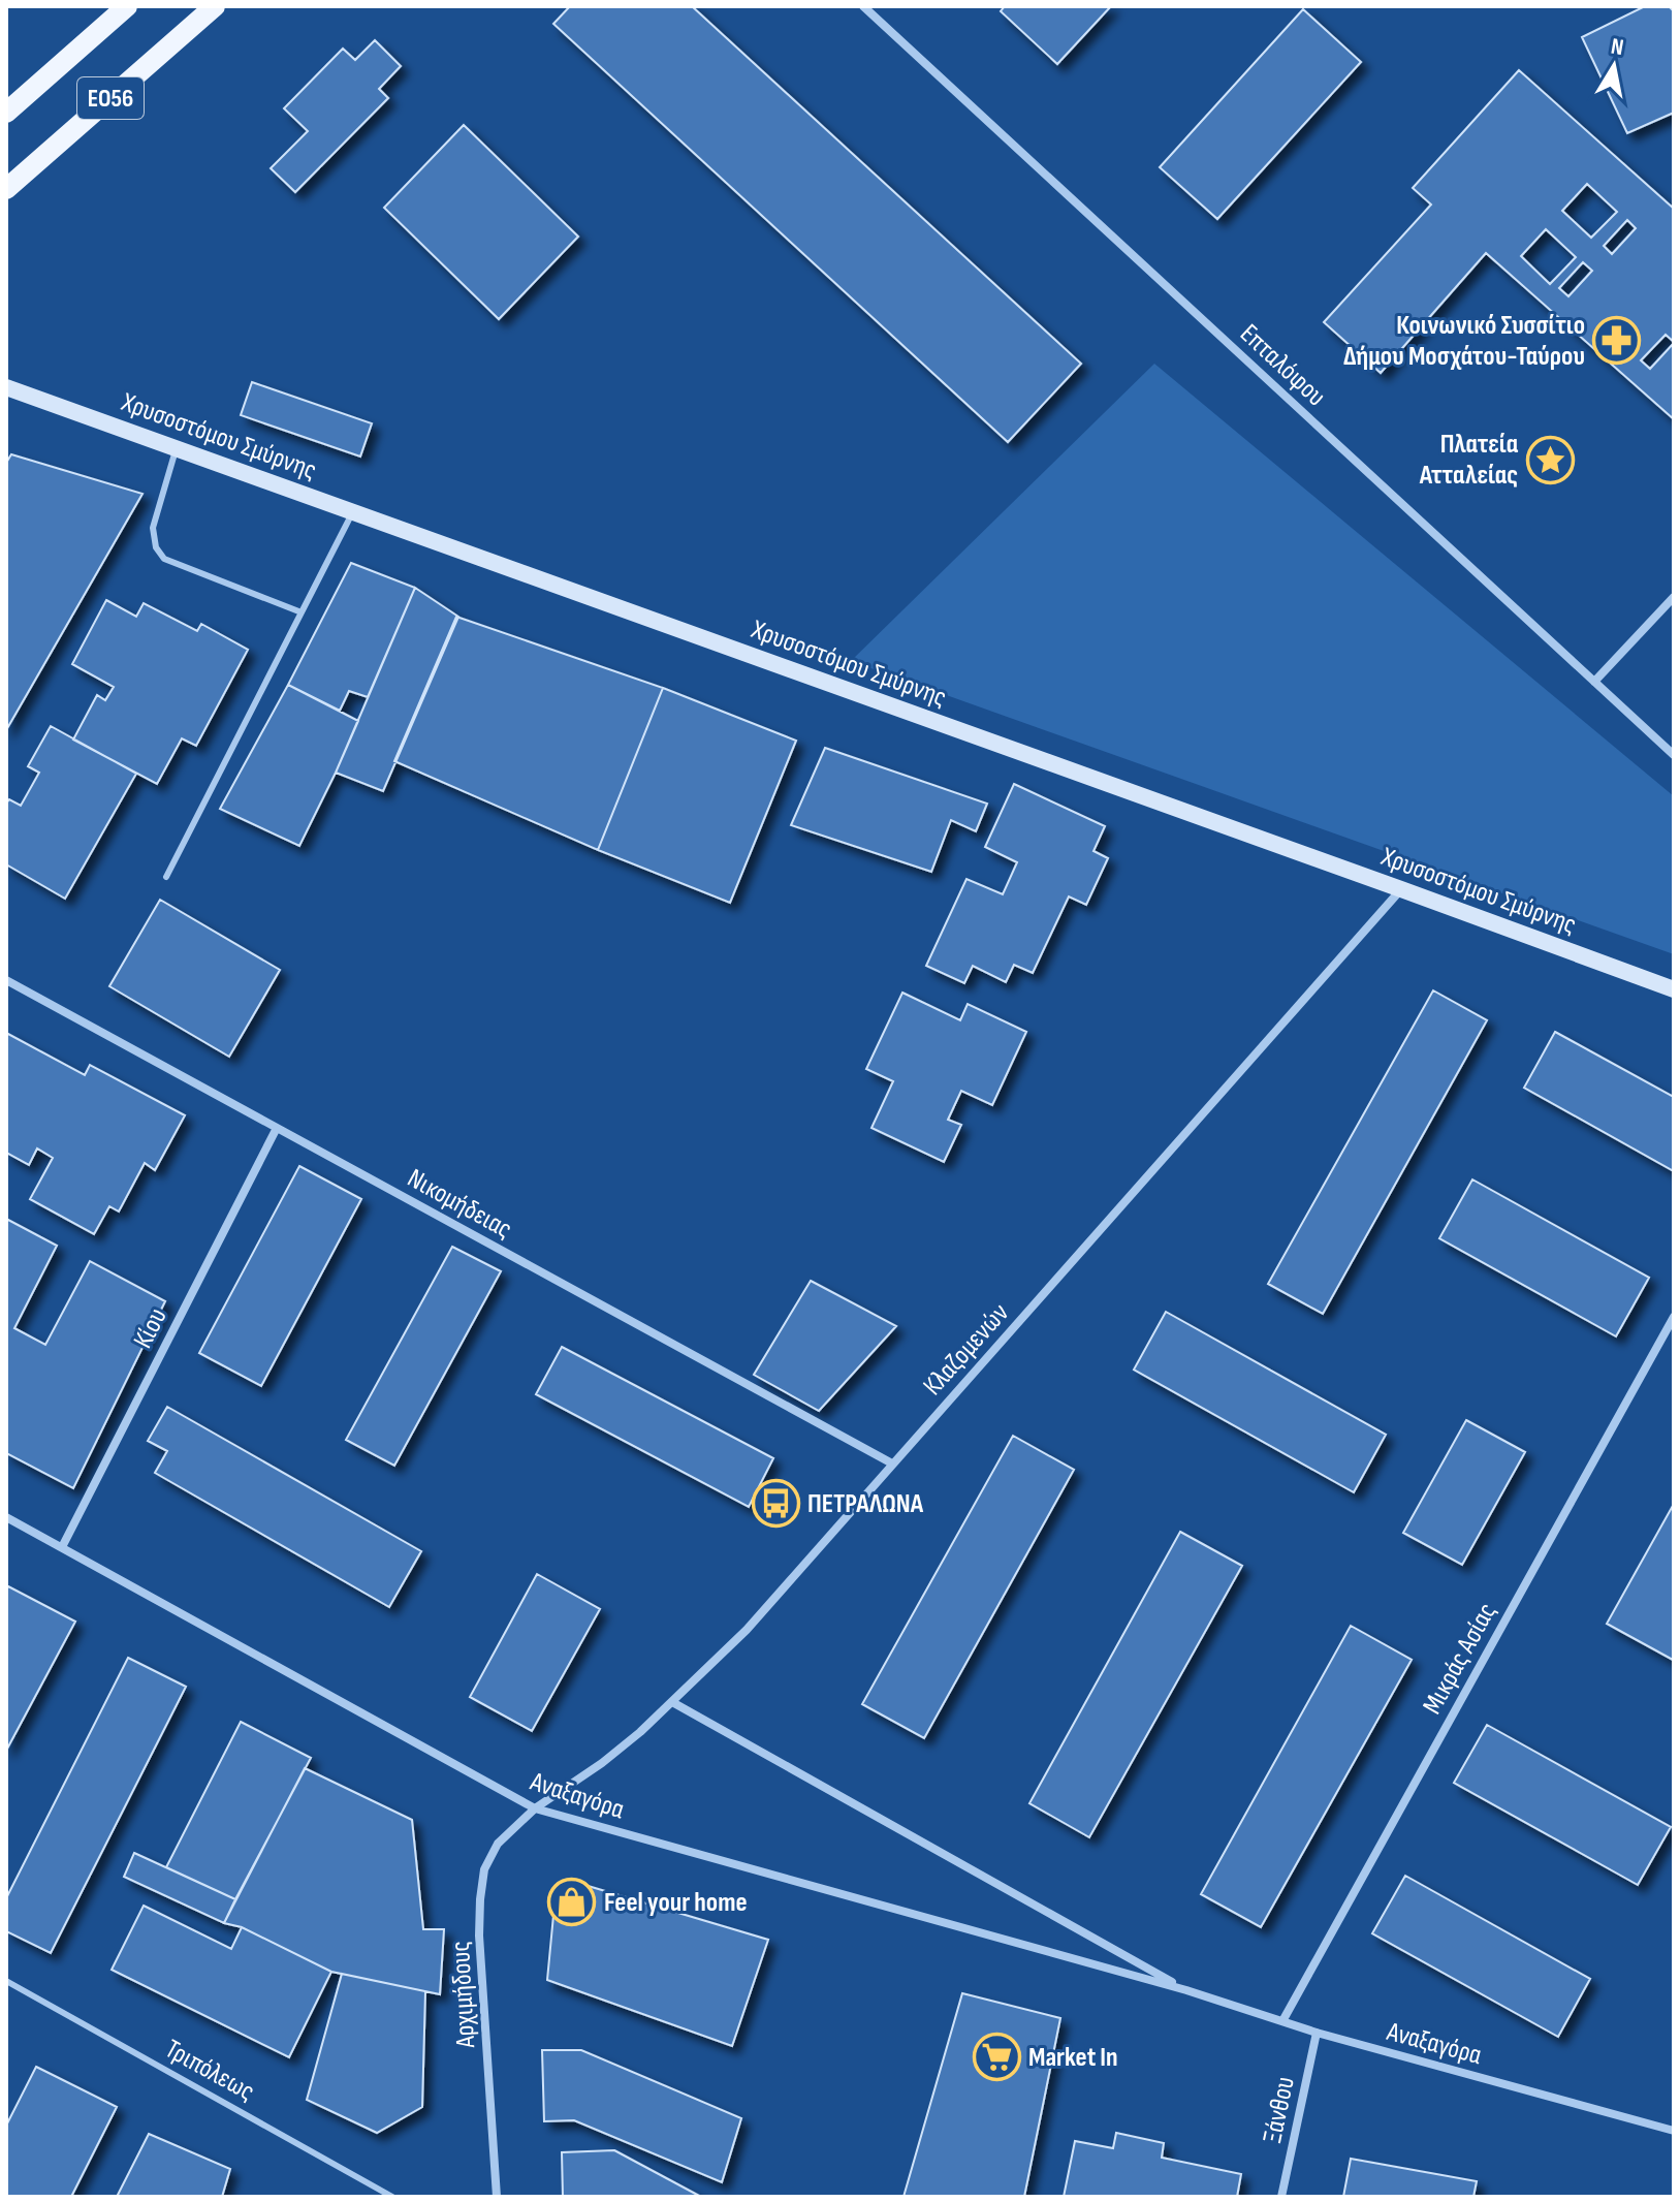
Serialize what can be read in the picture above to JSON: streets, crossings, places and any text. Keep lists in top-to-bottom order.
{
  "streets": {
    "main road": ["ΕΟ56"],
    "street": [
      "Επταλόφου",
      "Χρυσοστόμου Σμύρνης",
      "Νικομήδειας",
      "Κίου",
      "Κλαζομενών",
      "Μικράς Ασίας",
      "Αναξαγόρα",
      "Αρχιμήδους",
      "Ξάνθου"
    ],
    "lane": ["Τριπόλεως"]
  },
  "crossings": [
    ["Χρυσοστόμου Σμύρνης", "Κλαζομενών"],
    ["Νικομήδειας", "Κίου"],
    ["Νικομήδειας", "Κλαζομενών"],
    ["Κίου", "Αναξαγόρα"],
    ["Κλαζομενών", "Αναξαγόρα"],
    ["Κλαζομενών", "Αρχιμήδους"],
    ["Μικράς Ασίας", "Αναξαγόρα"],
    ["Αναξαγόρα", "Αρχιμήδους"],
    ["Αναξαγόρα", "Ξάνθου"]
  ],
  "places": {
    "pharmacy": ["Κοινωνικό Συσσίτιο Δήμου Μοσχάτου-Ταύρου"],
    "place": ["Πλατεία Ατταλείας"],
    "bus stop": ["ΠΕΤΡΑΛΩΝΑ"],
    "shop": ["Feel your home"],
    "supermarket": ["Market In"]
  },
  "north": "top"
}
